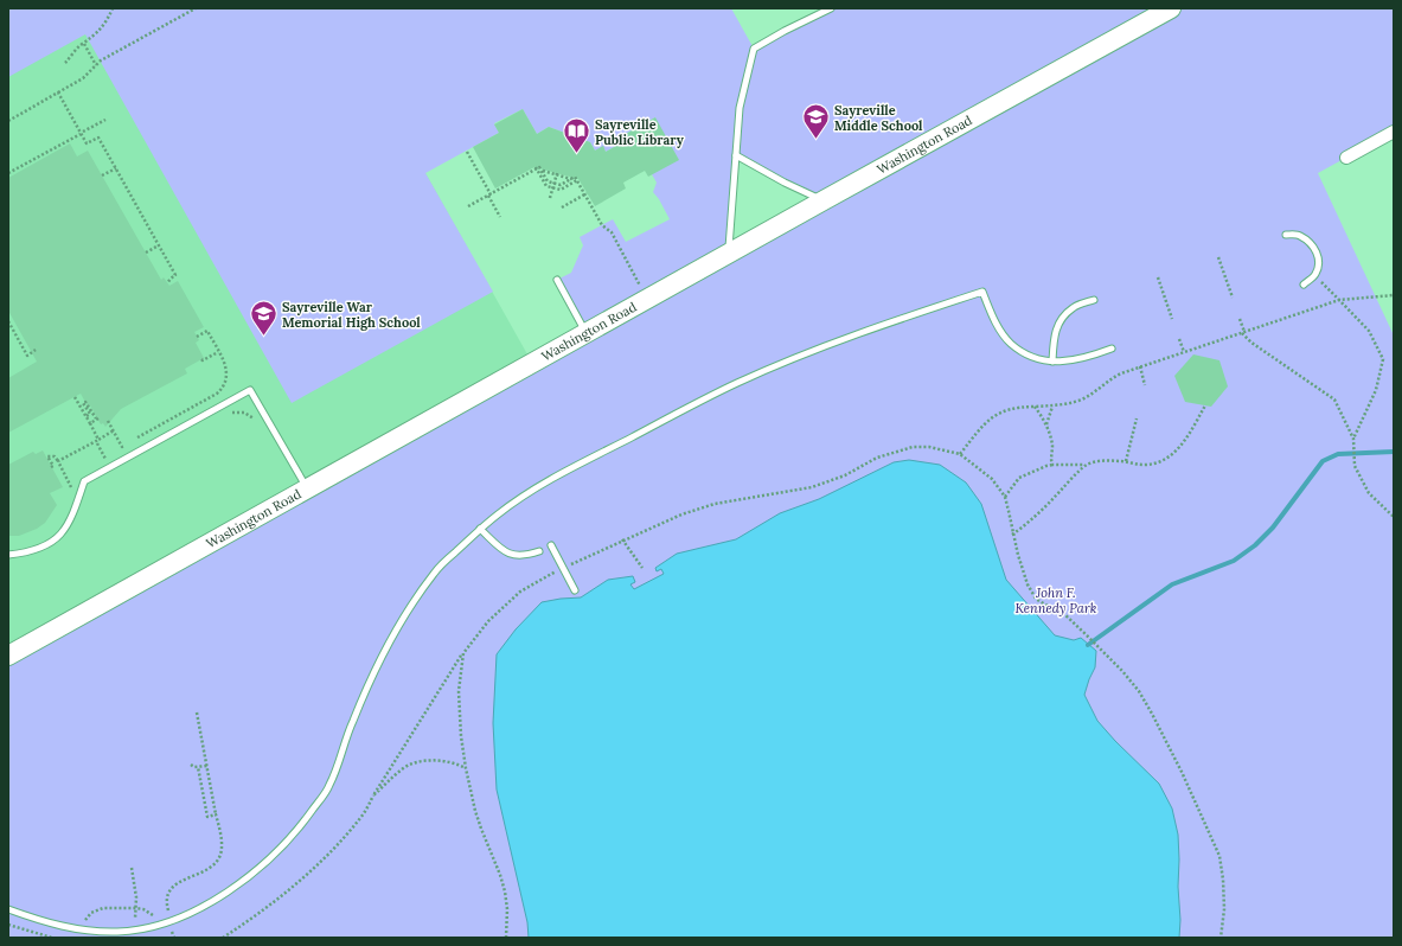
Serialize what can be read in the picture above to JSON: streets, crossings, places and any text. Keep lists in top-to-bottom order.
{
  "streets": {
    "main road": ["Washington Road"]
  },
  "parks": ["John F. Kennedy Park"],
  "places": {
    "school or university": ["Sayreville Middle School", "Sayreville War Memorial High School"],
    "library": ["Sayreville Public Library"]
  }
}
